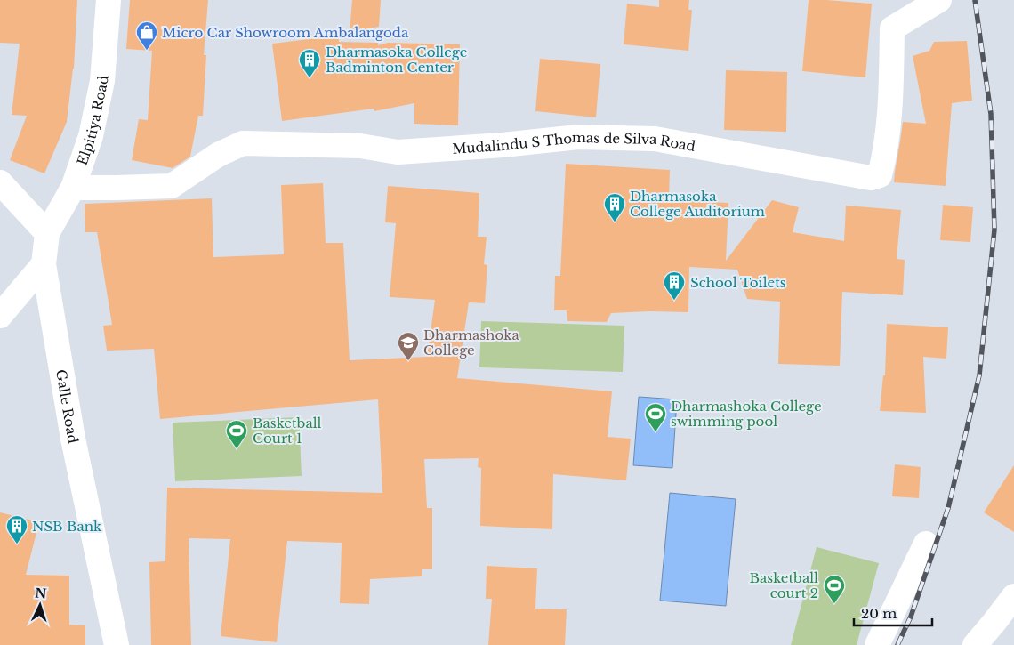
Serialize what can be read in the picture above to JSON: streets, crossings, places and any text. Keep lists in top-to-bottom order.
{
  "streets": {
    "main road": ["Elpitiya Road", "Mudalindu S Thomas de Silva Road", "Galle Road"]
  },
  "crossings": [
    ["Elpitiya Road", "Mudalindu S Thomas de Silva Road"],
    ["Elpitiya Road", "Galle Road"]
  ],
  "places": {
    "shop": ["Micro Car Showroom Ambalangoda"],
    "building": [
      "Dharmasoka College Badminton Center",
      "Dharmasoka College Auditorium",
      "School Toilets",
      "NSB Bank"
    ],
    "school or university": ["Dharmashoka College"],
    "sports": ["Dharmashoka College swimming pool", "Basketball Court 1", "Basketball court 2"]
  },
  "scale_bar": "20 m",
  "north": "top"
}
